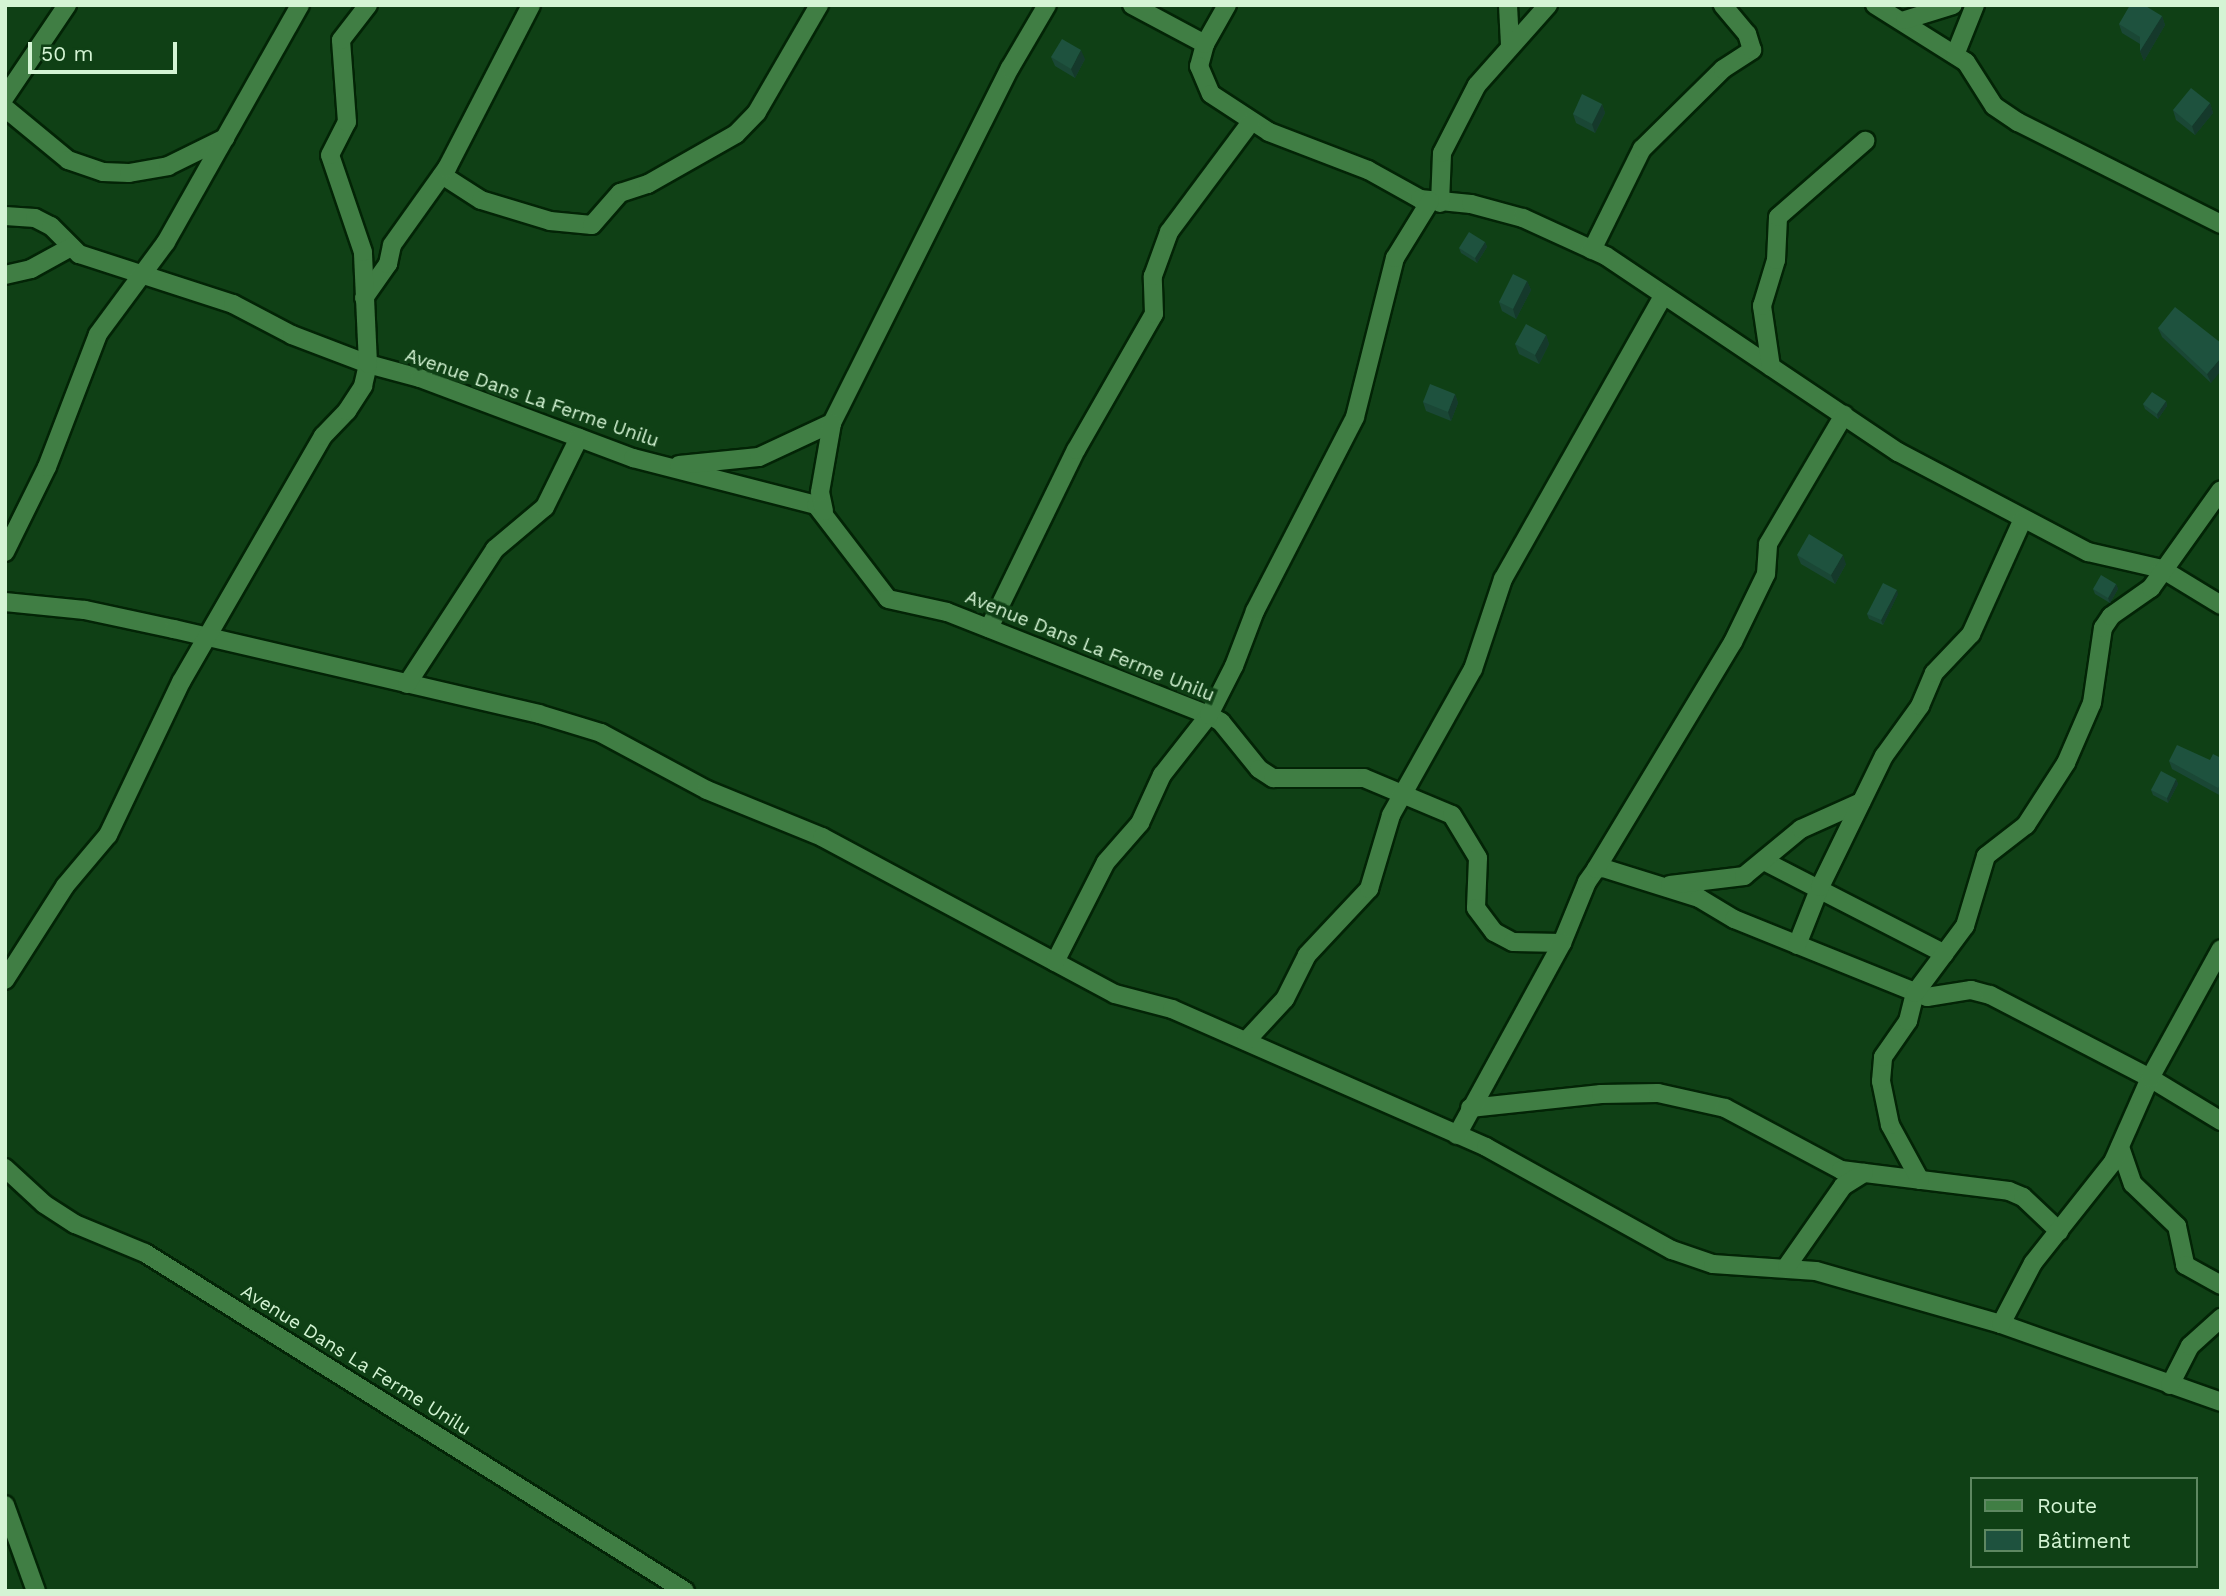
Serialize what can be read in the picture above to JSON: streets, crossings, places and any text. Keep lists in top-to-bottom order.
{
  "streets": {
    "street": ["Avenue Dans La Ferme Unilu"]
  },
  "legend": ["Route", "Bâtiment"],
  "scale_bar": "50 m"
}
